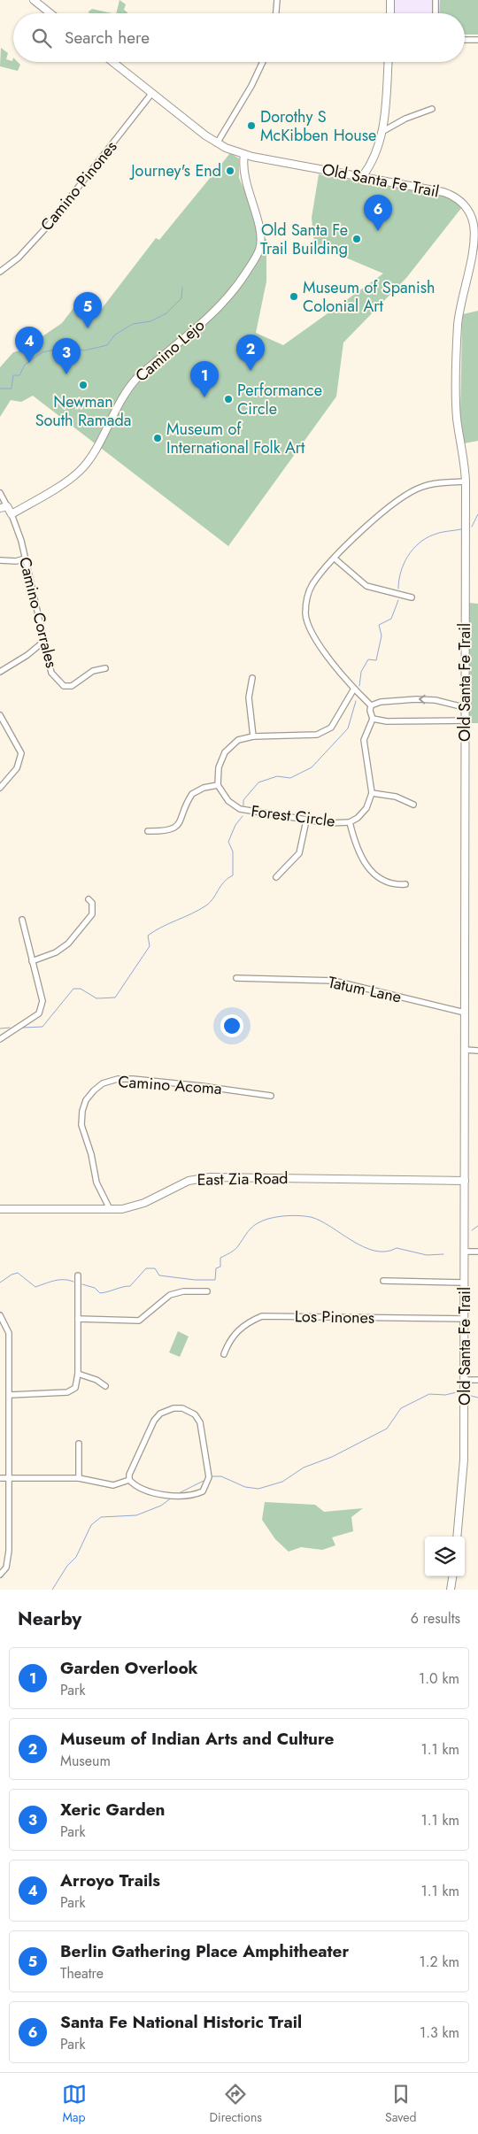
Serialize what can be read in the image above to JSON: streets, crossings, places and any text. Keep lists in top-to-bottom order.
{
  "streets": {
    "street": [
      "Old Santa Fe Trail",
      "Camino Pinones",
      "Camino Lejo",
      "Camino Corrales",
      "Forest Circle",
      "Tatum Lane",
      "Camino Acoma",
      "East Zia Road",
      "Los Pinones"
    ]
  },
  "crossings": [
    ["Old Santa Fe Trail", "Camino Pinones"],
    ["Old Santa Fe Trail", "Camino Lejo"],
    ["Old Santa Fe Trail", "Tatum Lane"],
    ["Old Santa Fe Trail", "East Zia Road"],
    ["Old Santa Fe Trail", "Los Pinones"],
    ["Camino Lejo", "Camino Corrales"],
    ["Camino Acoma", "East Zia Road"]
  ],
  "places": [
    "Dorothy S McKibben House",
    "Journey's End",
    "Old Santa Fe Trail Building",
    "Museum of Spanish Colonial Art",
    "Newman South Ramada",
    "Performance Circle",
    "Museum of International Folk Art"
  ],
  "page": {
    "search": "Search here",
    "pins": [
      "6",
      "5",
      "4",
      "2",
      "3",
      "1"
    ],
    "heading": ["Nearby", "6 results"],
    "list": [
      {
        "mark": "1",
        "name": "Garden Overlook",
        "note": "Park",
        "value": "1.0 km"
      },
      {
        "mark": "2",
        "name": "Museum of Indian Arts and Culture",
        "note": "Museum",
        "value": "1.1 km"
      },
      {
        "mark": "3",
        "name": "Xeric Garden",
        "note": "Park",
        "value": "1.1 km"
      },
      {
        "mark": "4",
        "name": "Arroyo Trails",
        "note": "Park",
        "value": "1.1 km"
      },
      {
        "mark": "5",
        "name": "Berlin Gathering Place Amphitheater",
        "note": "Theatre",
        "value": "1.2 km"
      },
      {
        "mark": "6",
        "name": "Santa Fe National Historic Trail",
        "note": "Park",
        "value": "1.3 km"
      }
    ],
    "nav": ["Map", "Directions", "Saved"]
  }
}
